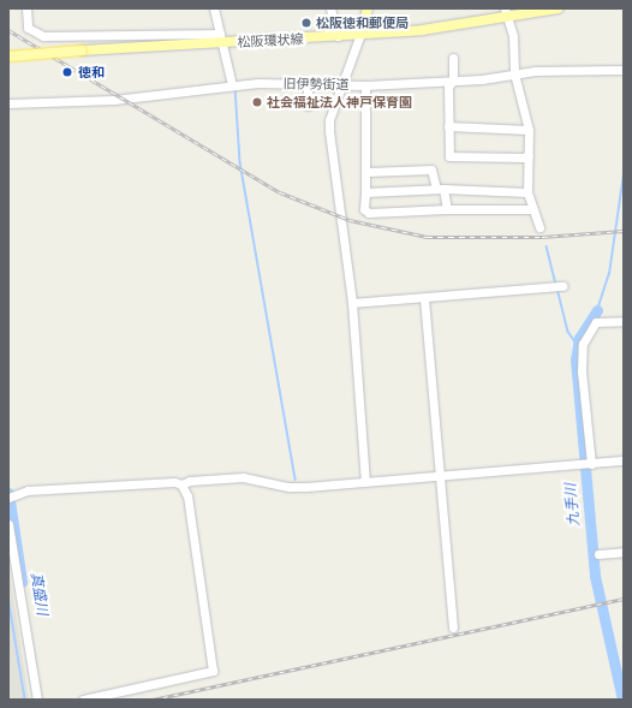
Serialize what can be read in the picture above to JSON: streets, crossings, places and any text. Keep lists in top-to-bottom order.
{
  "streets": {
    "main road": ["松阪環状線"],
    "street": ["旧伊勢街道"]
  },
  "water": ["九手川", "真盛川"],
  "places": ["松阪徳和郵便局", "徳和", "社会福祉法人神戸保育園"]
}
